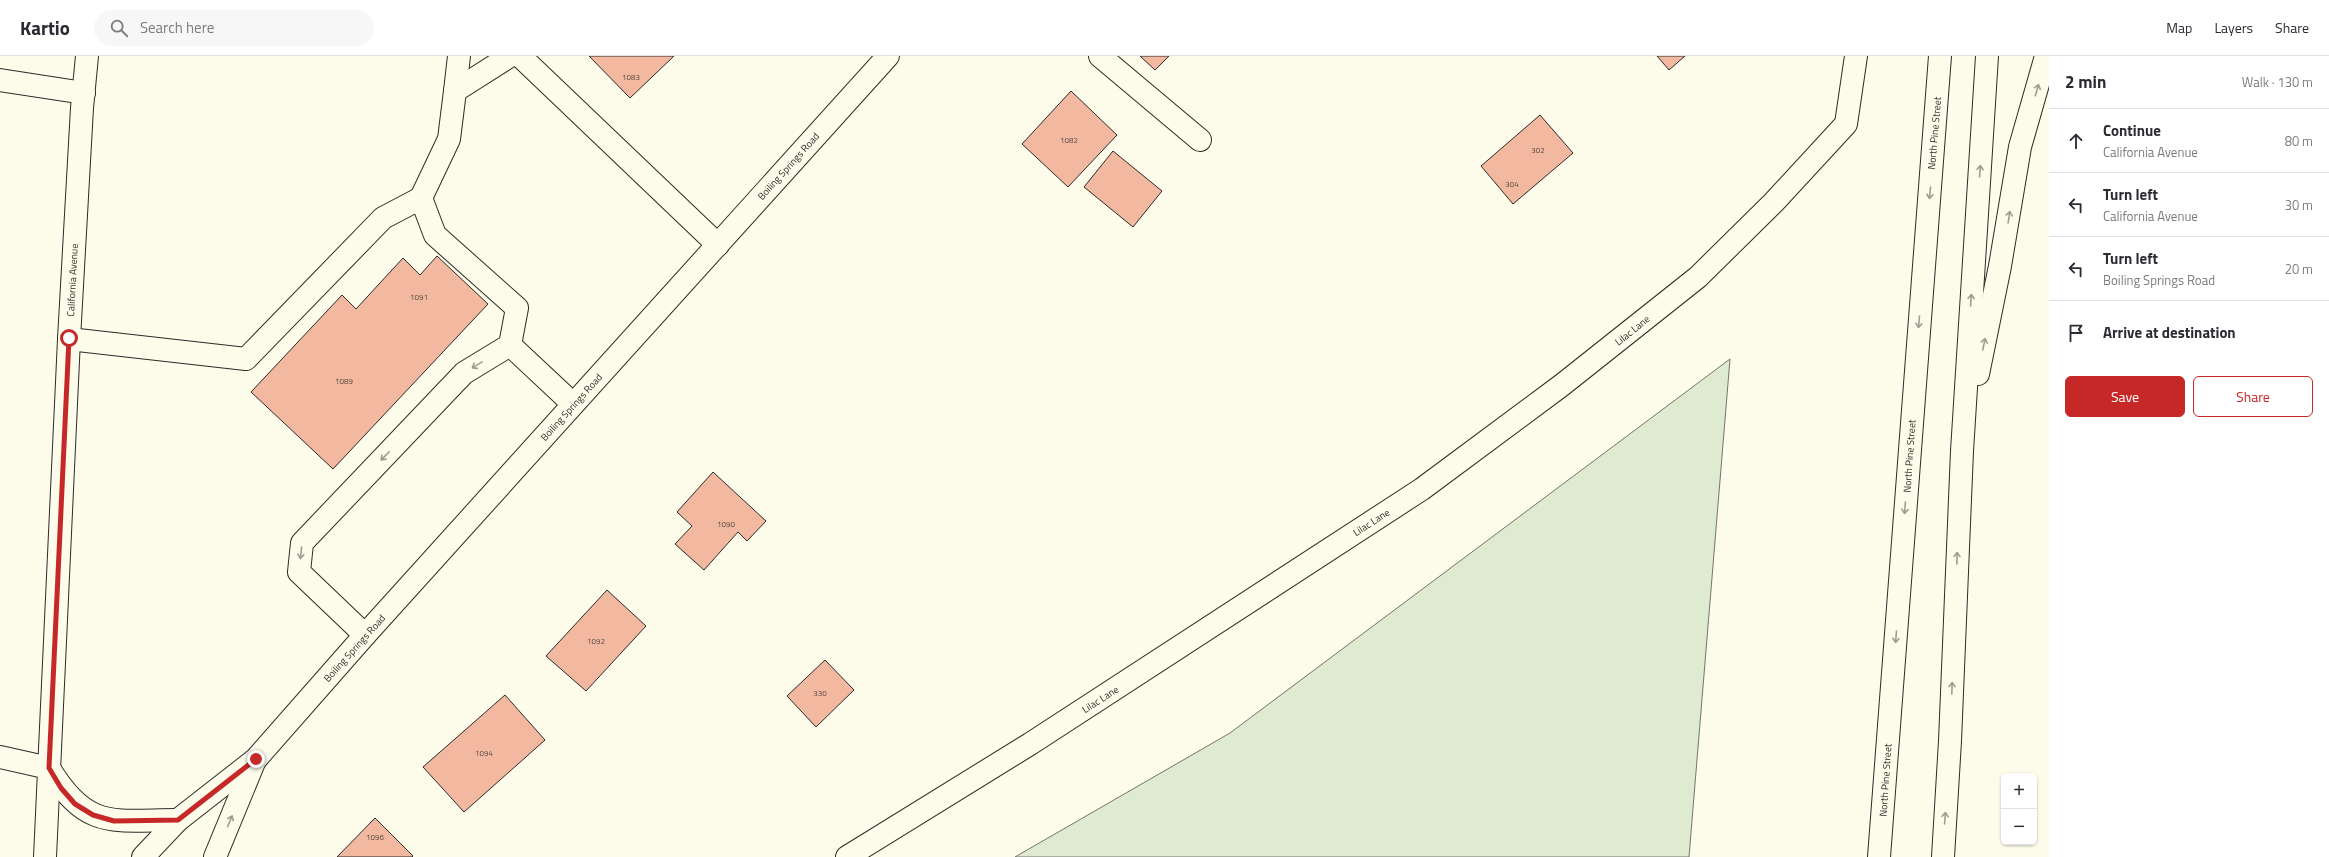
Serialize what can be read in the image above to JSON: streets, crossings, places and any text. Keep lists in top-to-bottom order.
{
  "streets": {
    "main road": [
      "North Pine Street",
      "Boiling Springs Road",
      "California Avenue",
      "Lilac Lane"
    ]
  },
  "house_numbers": [
    "1083",
    "1082",
    "302",
    "304",
    "1091",
    "1089",
    "1090",
    "1092",
    "330",
    "1094",
    "1096"
  ],
  "page": {
    "header": "Kartio",
    "search": "Search here",
    "nav": ["Map", "Layers", "Share"],
    "heading": ["2 min", "Walk · 130 m"],
    "list": [
      ["Continue", "California Avenue", "80 m"],
      ["Turn left", "California Avenue", "30 m"],
      ["Turn left", "Boiling Springs Road", "20 m"],
      "Arrive at destination"
    ],
    "buttons": ["Save", "Share"],
    "map_buttons": ["+", "−"]
  }
}
